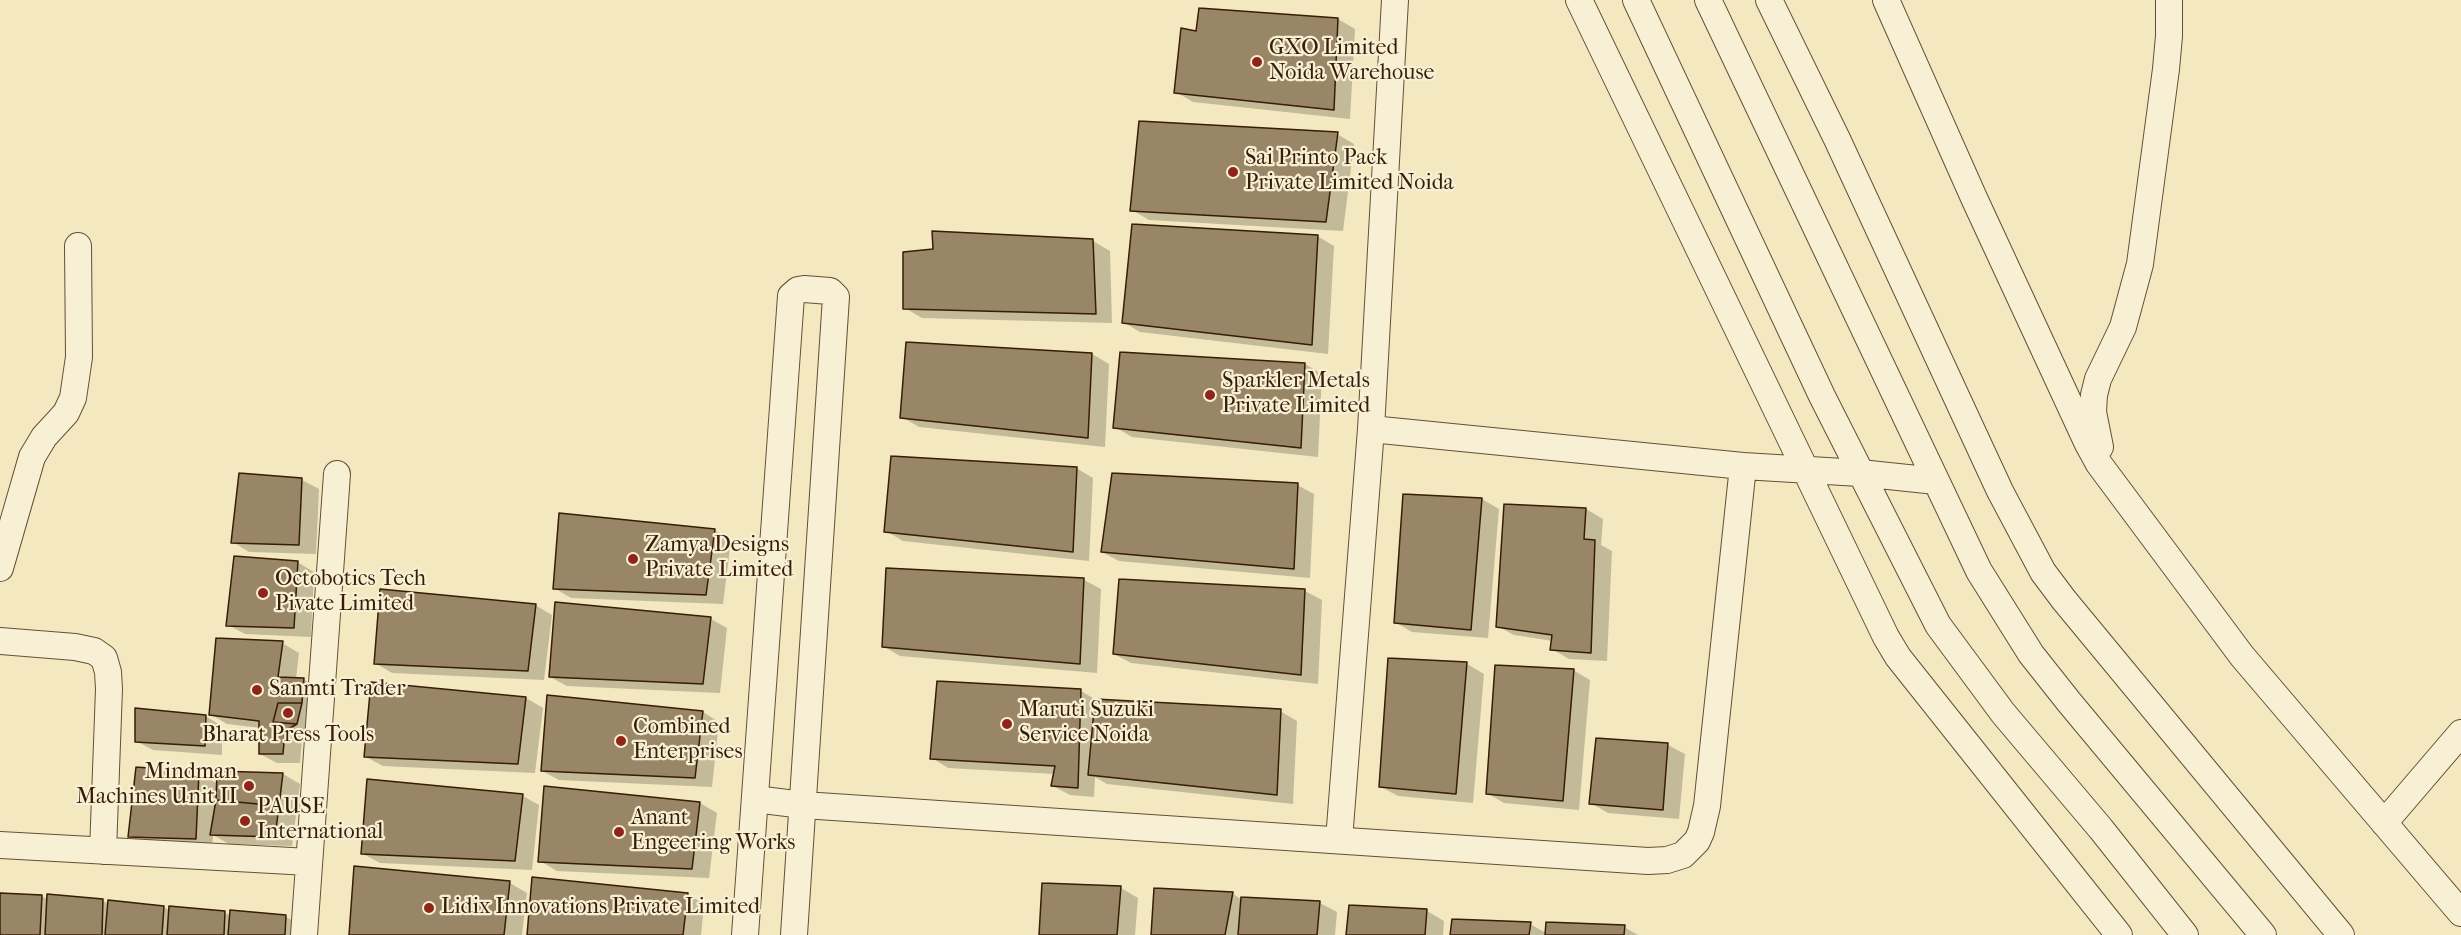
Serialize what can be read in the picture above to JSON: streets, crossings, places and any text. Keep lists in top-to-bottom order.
{
  "places": [
    "GXO Limited Noida Warehouse",
    "Sai Printo Pack Private Limited Noida",
    "Sparkler Metals Private Limited",
    "Zamya Designs Private Limited",
    "Octobotics Tech Pivate Limited",
    "Sanmti Trader",
    "Bharat Press Tools",
    "Maruti Suzuki Service Noida",
    "Combined Enterprises",
    "Mindman Machines Unit II",
    "PAUSE International",
    "Anant Engeering Works",
    "Lidix Innovations Private Limited"
  ]
}
